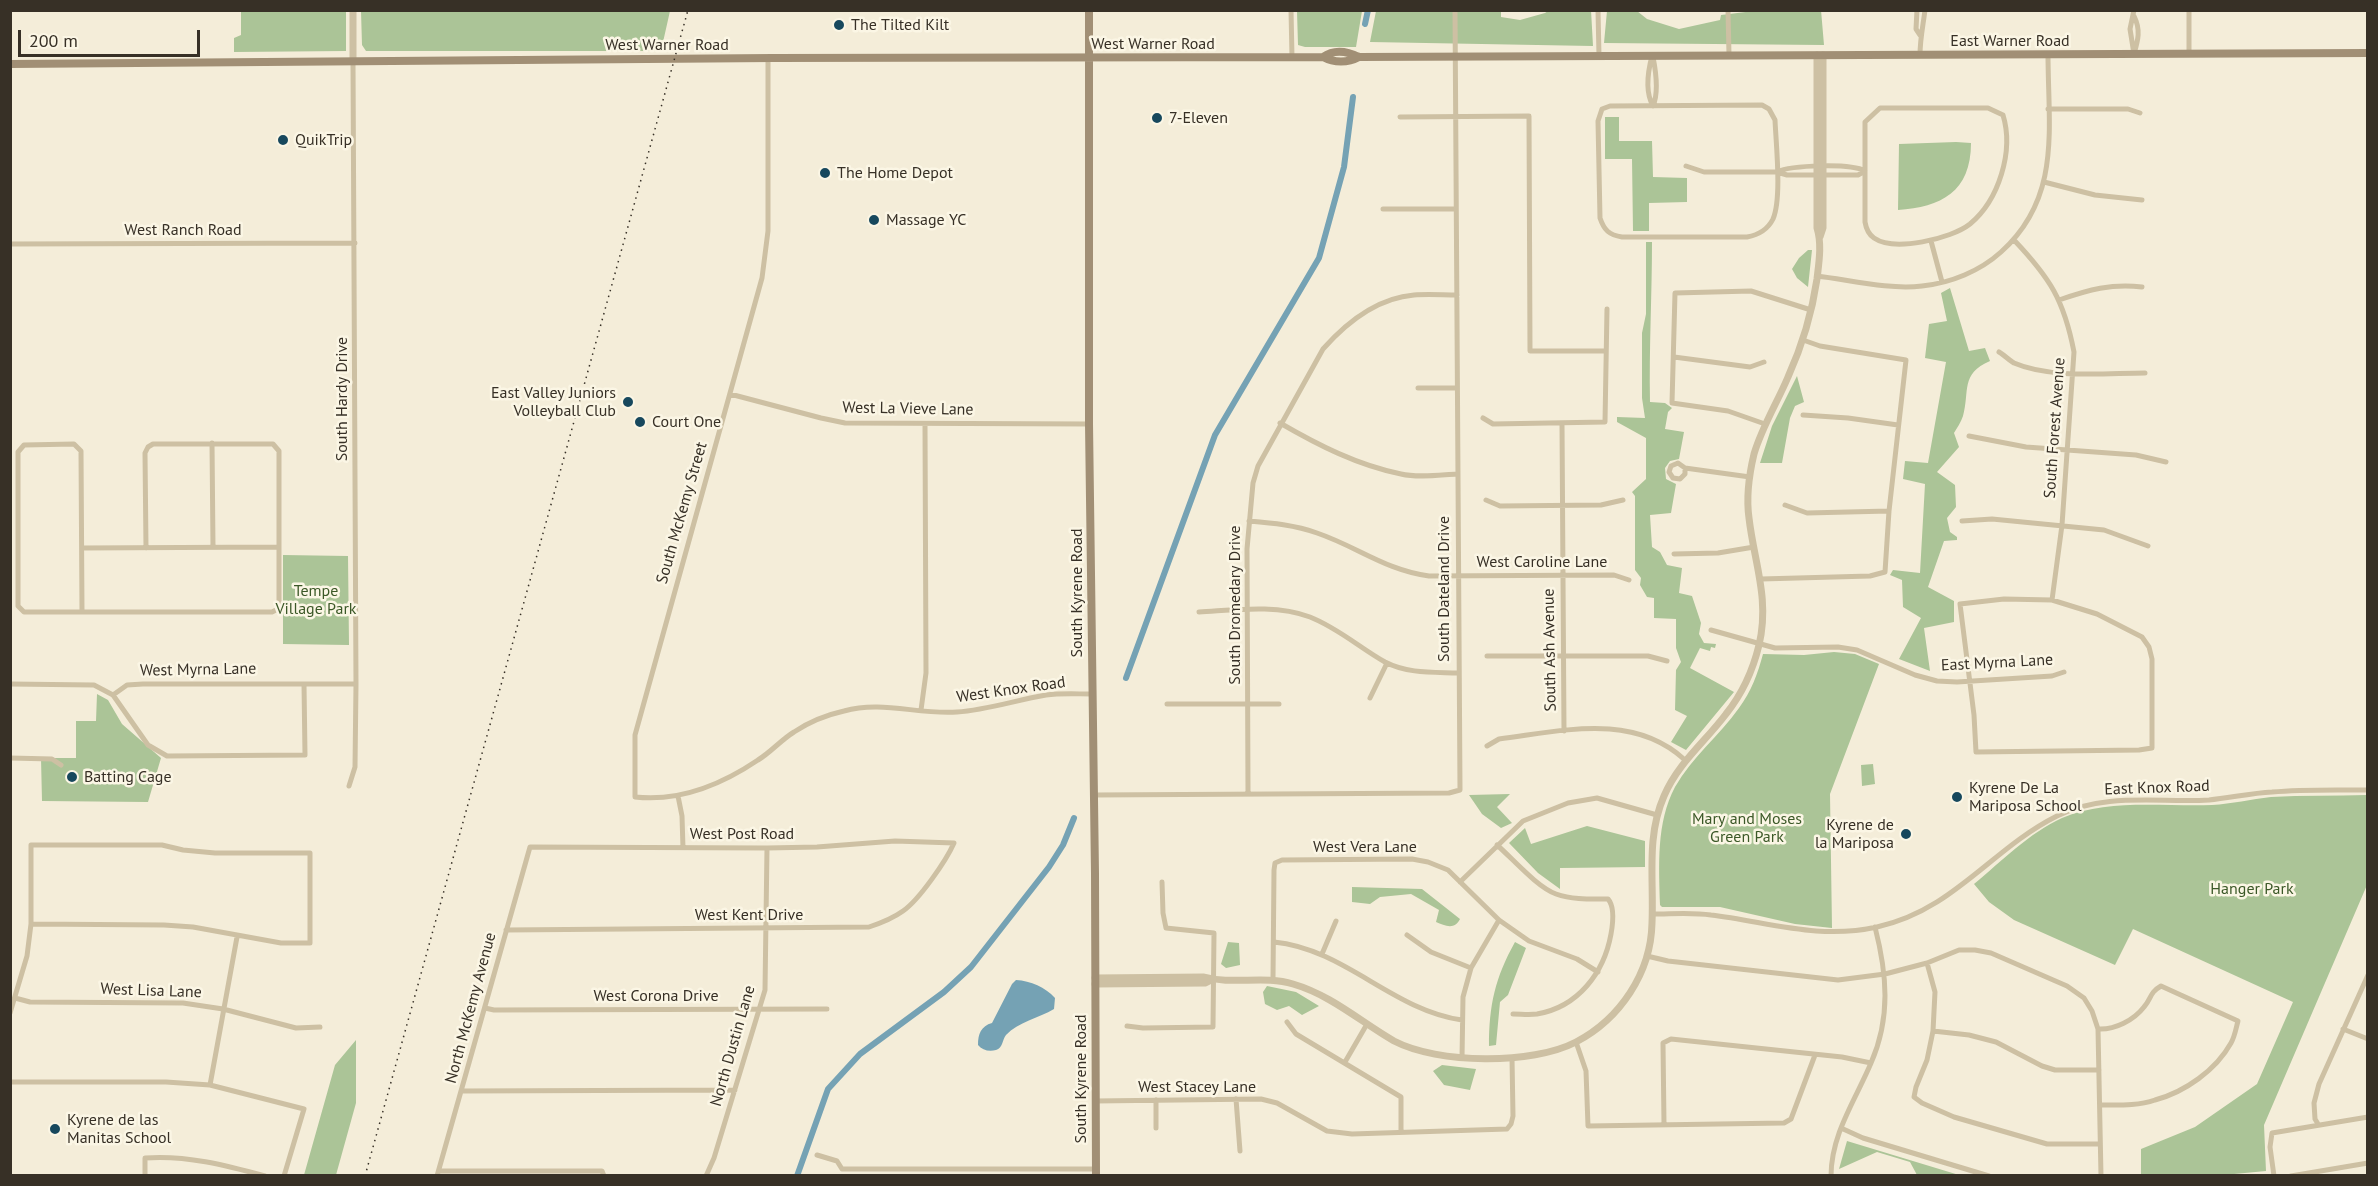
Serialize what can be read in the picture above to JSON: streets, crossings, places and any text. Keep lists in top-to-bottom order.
{
  "streets": {
    "main road": ["East Warner Road", "West Warner Road", "South Kyrene Road"],
    "street": [
      "West Ranch Road",
      "South Hardy Drive",
      "West La Vieve Lane",
      "South Forest Avenue",
      "South McKemy Street",
      "West Caroline Lane",
      "South Dateland Drive",
      "South Dromedary Drive",
      "South Ash Avenue",
      "East Myrna Lane",
      "West Myrna Lane",
      "West Knox Road",
      "East Knox Road",
      "West Post Road",
      "West Vera Lane",
      "West Kent Drive",
      "West Lisa Lane",
      "West Corona Drive",
      "North McKemy Avenue",
      "North Dustin Lane",
      "West Stacey Lane"
    ]
  },
  "crossings": [
    ["East Warner Road", "West Warner Road"],
    ["West Warner Road", "South Hardy Drive"],
    ["West Warner Road", "South McKemy Street"],
    ["West Warner Road", "South Dateland Drive"],
    ["West Warner Road", "South Kyrene Road"],
    ["West Ranch Road", "South Hardy Drive"],
    ["South Hardy Drive", "West Myrna Lane"],
    ["West La Vieve Lane", "South McKemy Street"],
    ["West La Vieve Lane", "South Kyrene Road"],
    ["South McKemy Street", "West Knox Road"],
    ["West Caroline Lane", "South Dateland Drive"],
    ["West Caroline Lane", "South Dromedary Drive"],
    ["West Caroline Lane", "South Ash Avenue"],
    ["South Dateland Drive", "South Dromedary Drive"],
    ["South Kyrene Road", "West Knox Road"],
    ["South Kyrene Road", "West Stacey Lane"],
    ["West Post Road", "West Kent Drive"],
    ["West Post Road", "North McKemy Avenue"],
    ["West Post Road", "North Dustin Lane"],
    ["West Kent Drive", "North McKemy Avenue"],
    ["West Kent Drive", "North Dustin Lane"],
    ["West Corona Drive", "North McKemy Avenue"],
    ["West Corona Drive", "North Dustin Lane"]
  ],
  "parks": ["Tempe Village Park", "Mary and Moses Green Park", "Hanger Park"],
  "places": [
    "The Tilted Kilt",
    "7-Eleven",
    "QuikTrip",
    "The Home Depot",
    "Massage YC",
    "East Valley Juniors Volleyball Club",
    "Court One",
    "Batting Cage",
    "Kyrene De La Mariposa School",
    "Kyrene de la Mariposa",
    "Kyrene de las Manitas School"
  ],
  "scale_bar": "200 m"
}
